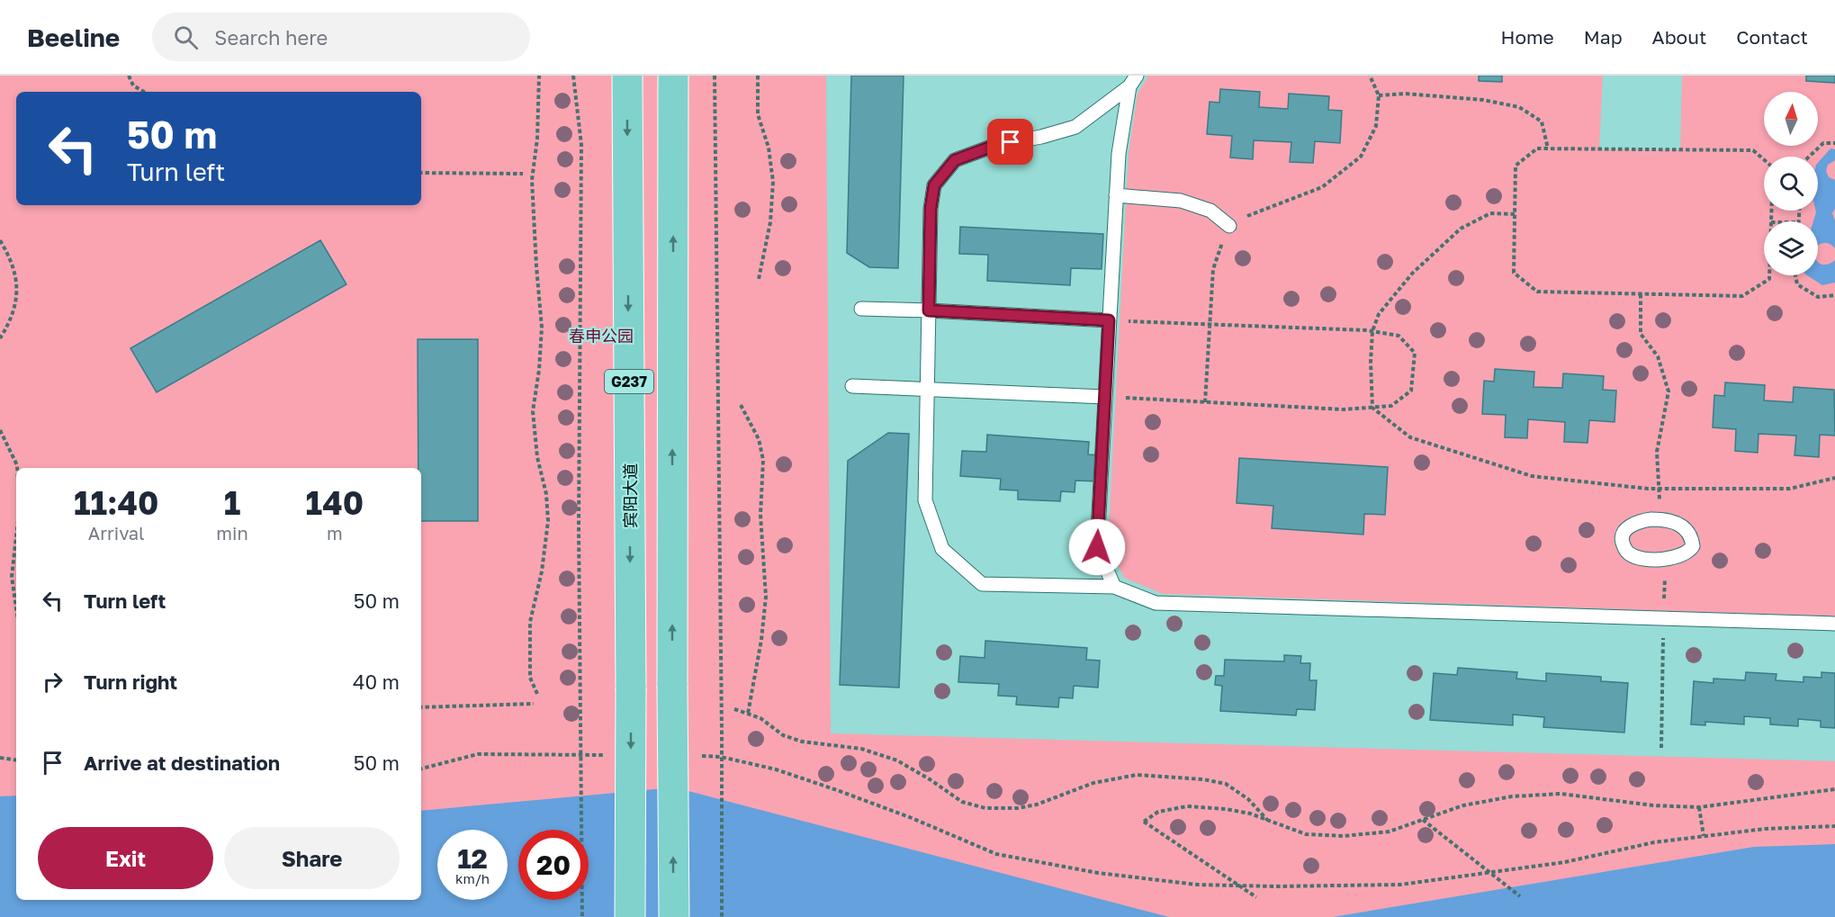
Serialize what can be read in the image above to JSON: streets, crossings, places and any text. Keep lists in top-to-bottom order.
{
  "streets": {
    "highway": ["G237", "宾阳大道"]
  },
  "parks": ["春申公园"],
  "north": "top",
  "page": {
    "header": "Beeline",
    "search": "Search here",
    "nav": [
      "Home",
      "Map",
      "About",
      "Contact"
    ],
    "turn": ["50 m", "Turn left"],
    "eta": [
      "11:40",
      "Arrival",
      "1",
      "min",
      "140",
      "m"
    ],
    "list": [
      {
        "name": "Turn left",
        "value": "50 m"
      },
      {
        "name": "Turn right",
        "value": "40 m"
      },
      {
        "name": "Arrive at destination",
        "value": "50 m"
      }
    ],
    "buttons": ["Exit", "Share"],
    "speed": "12 km/h",
    "limit": "20"
  }
}
